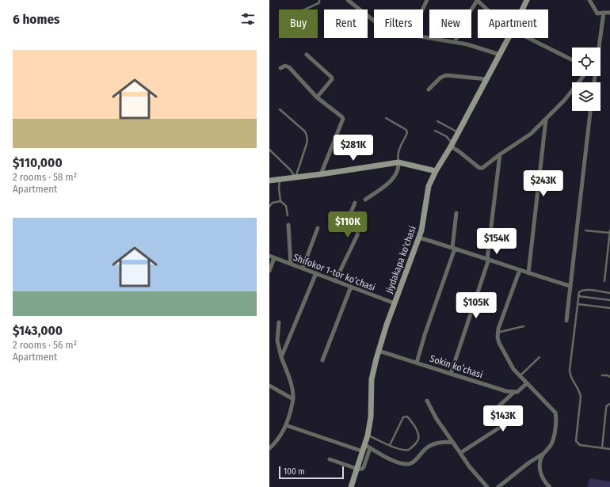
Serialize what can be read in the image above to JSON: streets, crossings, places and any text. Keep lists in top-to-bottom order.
{
  "streets": {
    "street": ["Jiydakapa ko'chasi", "Shifokor 1-tor koʼchasi", "Sokin koʻchasi"]
  },
  "crossings": [
    ["Jiydakapa ko'chasi", "Shifokor 1-tor koʼchasi"],
    ["Jiydakapa ko'chasi", "Sokin koʻchasi"]
  ],
  "scale_bar": "100 m",
  "page": {
    "heading": "6 homes",
    "chip": [
      "Buy",
      "Rent",
      "Filters",
      "New",
      "Apartment"
    ],
    "list": [
      {
        "name": "$110,000",
        "note": "2 rooms · 58 m² · Apartment"
      },
      {
        "name": "$143,000",
        "note": "2 rooms · 56 m² · Apartment"
      }
    ],
    "price": [
      "$281K",
      "$243K",
      "$110K",
      "$154K",
      "$105K",
      "$143K"
    ],
    "scale": "100 m"
  }
}
